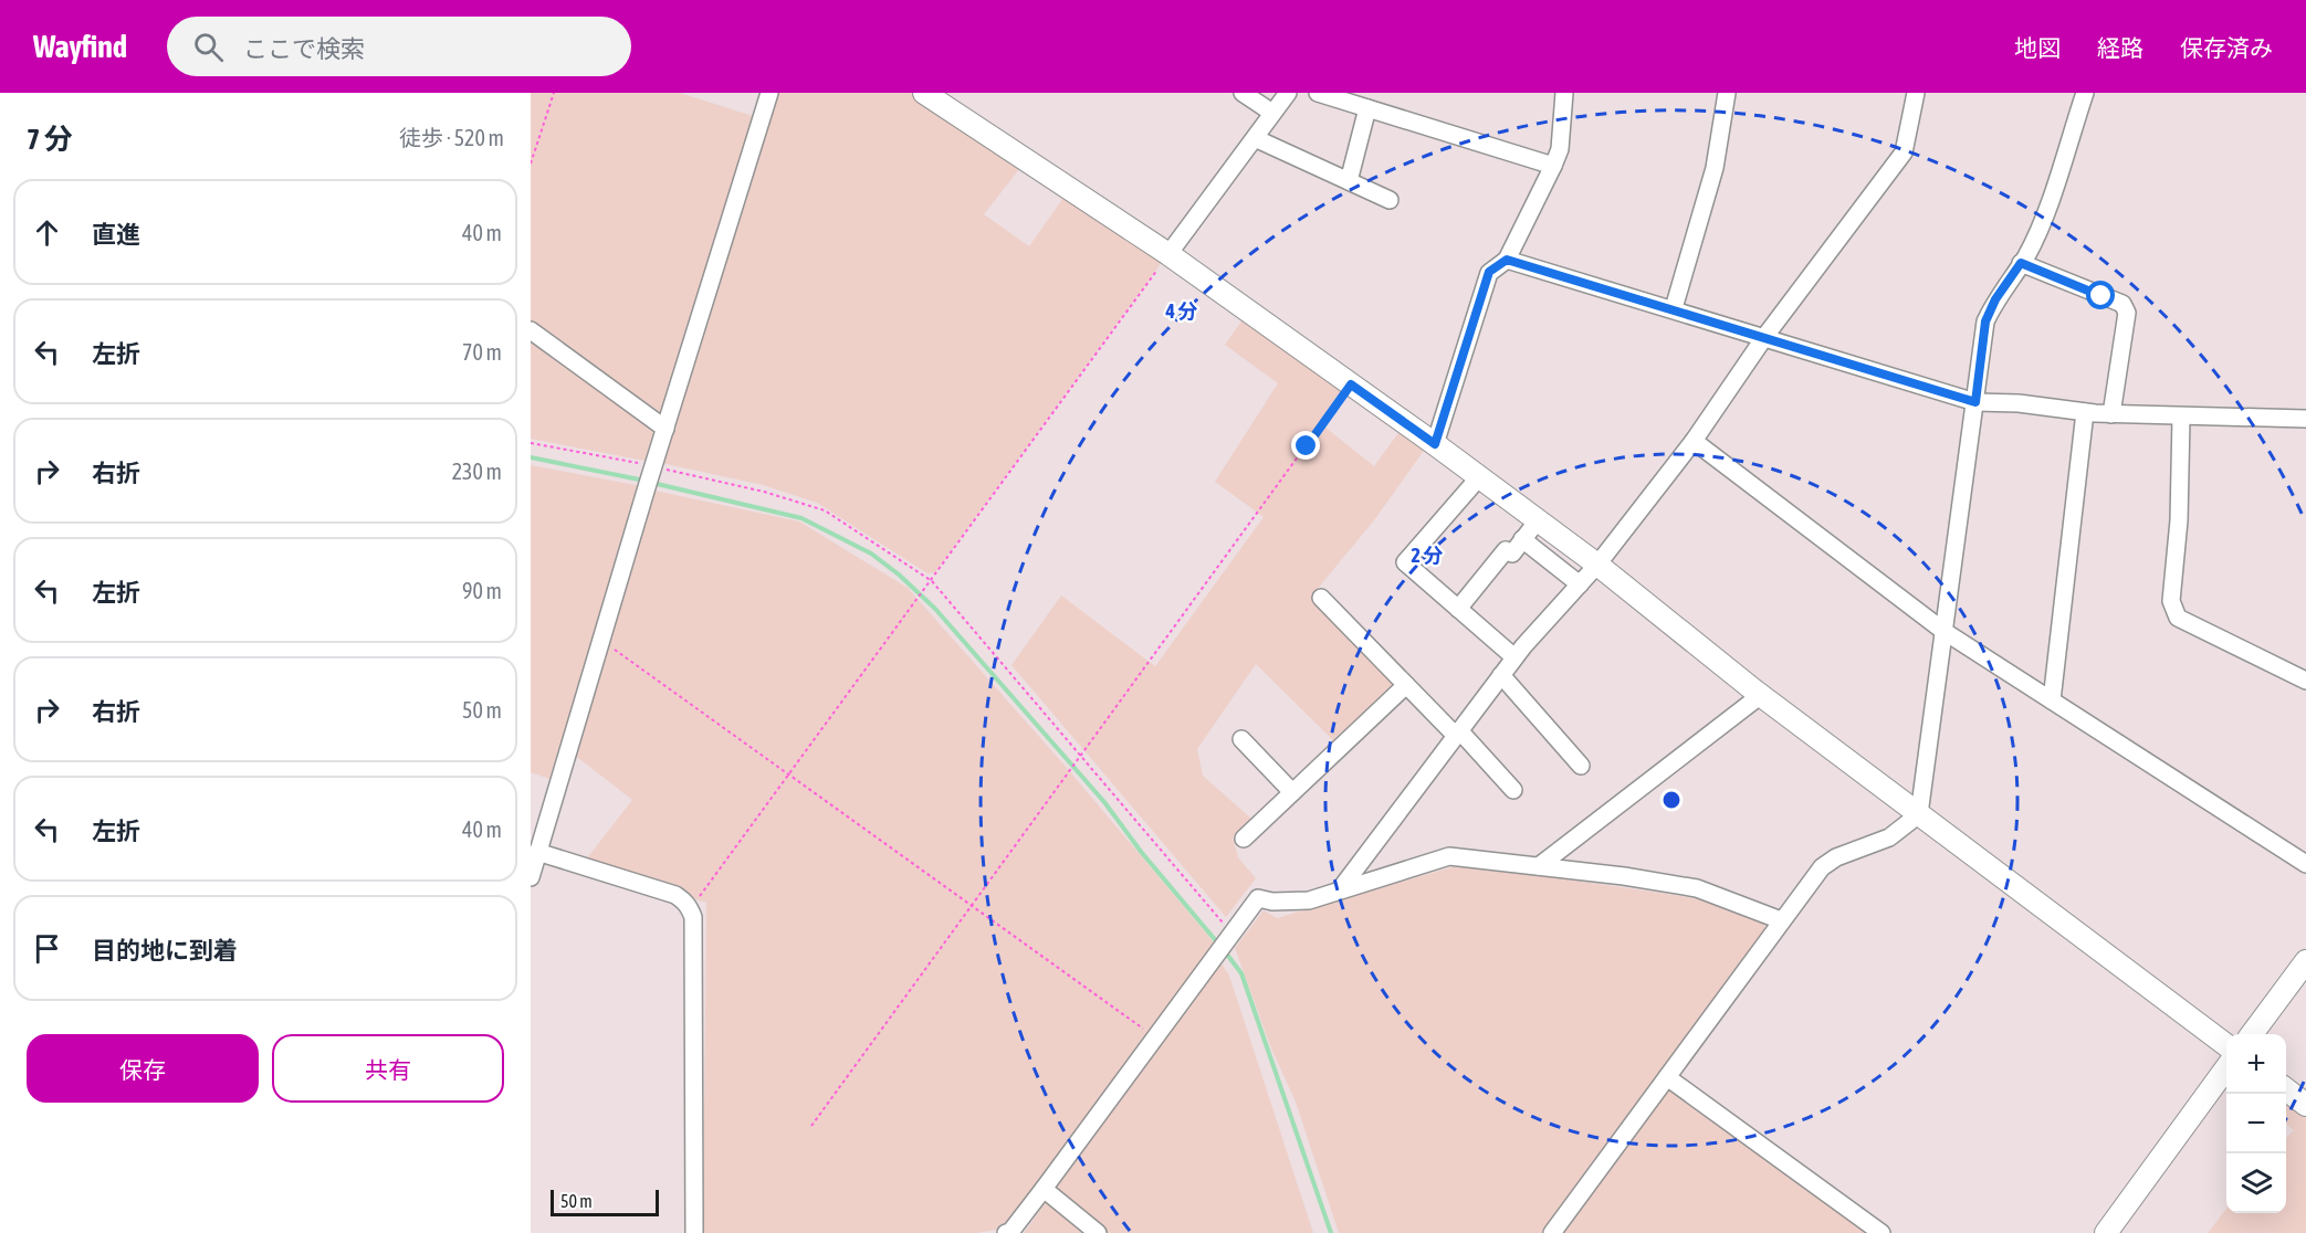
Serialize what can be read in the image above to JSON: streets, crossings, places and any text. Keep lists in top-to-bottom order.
{
  "scale_bar": "50 m",
  "page": {
    "header": "Wayfind",
    "search": "ここで検索",
    "nav": ["地図", "経路", "保存済み"],
    "heading": ["7 分", "徒歩 · 520 m"],
    "list": [
      ["直進", "40 m"],
      ["左折", "70 m"],
      ["右折", "230 m"],
      ["左折", "90 m"],
      ["右折", "50 m"],
      ["左折", "40 m"],
      "目的地に到着"
    ],
    "buttons": ["保存", "共有"],
    "map_buttons": ["+", "−"],
    "scale": "50 m"
  },
  "rings": ["4 分", "2 分"]
}
